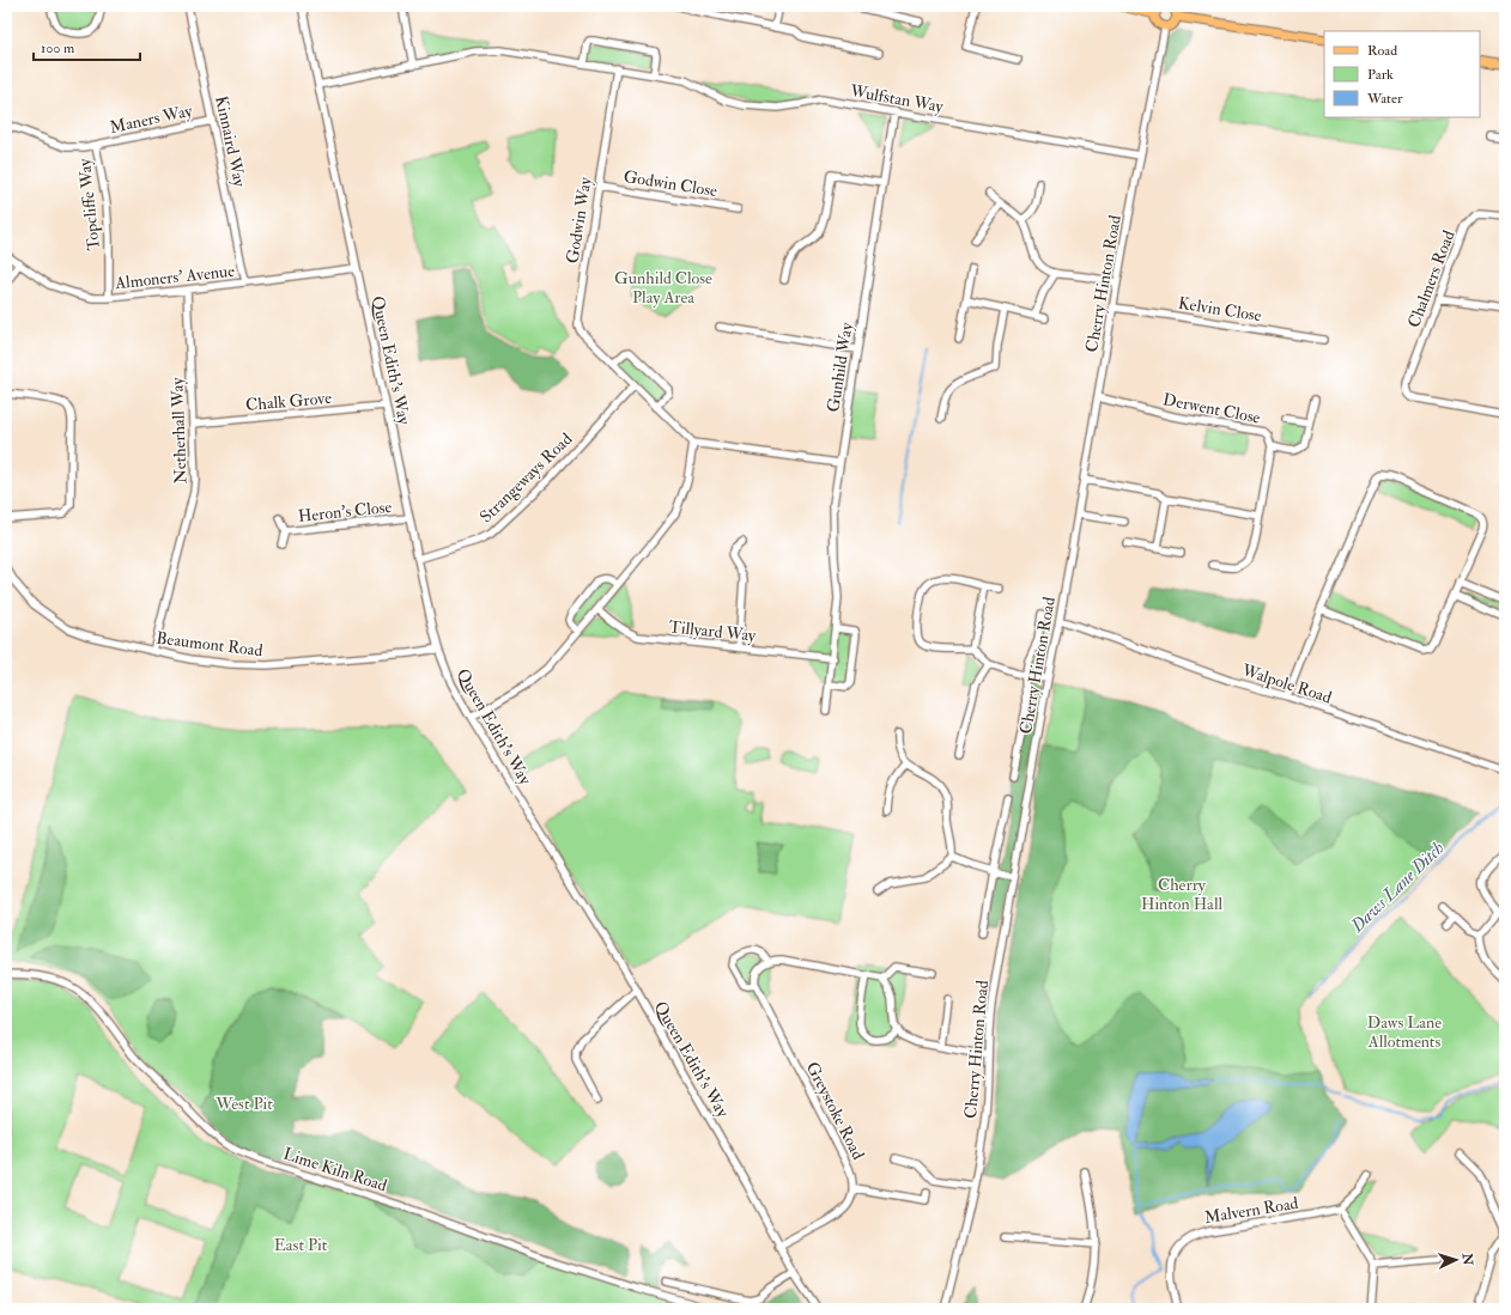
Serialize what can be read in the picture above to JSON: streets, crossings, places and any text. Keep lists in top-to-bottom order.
{
  "streets": {
    "street": [
      "Wulfstan Way",
      "Maners Way",
      "Kinnaird Way",
      "Godwin Close",
      "Topcliffe Way",
      "Godwin Way",
      "Almoners' Avenue",
      "Chalmers Road",
      "Cherry Hinton Road",
      "Kelvin Close",
      "Queen Edith's Way",
      "Gunhild Way",
      "Chalk Grove",
      "Derwent Close",
      "Netherhall Way",
      "Strangeways Road",
      "Heron's Close",
      "Tillyard Way",
      "Beaumont Road",
      "Walpole Road",
      "Greystoke Road",
      "Lime Kiln Road",
      "Malvern Road"
    ]
  },
  "crossings": [
    ["Wulfstan Way", "Godwin Way"],
    ["Wulfstan Way", "Cherry Hinton Road"],
    ["Wulfstan Way", "Queen Edith's Way"],
    ["Wulfstan Way", "Gunhild Way"],
    ["Maners Way", "Kinnaird Way"],
    ["Maners Way", "Topcliffe Way"],
    ["Kinnaird Way", "Almoners' Avenue"],
    ["Godwin Close", "Godwin Way"],
    ["Topcliffe Way", "Almoners' Avenue"],
    ["Godwin Way", "Strangeways Road"],
    ["Almoners' Avenue", "Queen Edith's Way"],
    ["Almoners' Avenue", "Netherhall Way"],
    ["Cherry Hinton Road", "Kelvin Close"],
    ["Cherry Hinton Road", "Derwent Close"],
    ["Cherry Hinton Road", "Walpole Road"],
    ["Queen Edith's Way", "Chalk Grove"],
    ["Queen Edith's Way", "Strangeways Road"],
    ["Queen Edith's Way", "Heron's Close"],
    ["Queen Edith's Way", "Beaumont Road"],
    ["Gunhild Way", "Tillyard Way"],
    ["Chalk Grove", "Netherhall Way"],
    ["Netherhall Way", "Beaumont Road"]
  ],
  "water": ["Daws Lane Ditch"],
  "parks": [
    "Gunhild Close Play Area",
    "Cherry Hinton Hall",
    "Daws Lane Allotments",
    "West Pit",
    "East Pit"
  ],
  "legend": ["Road", "Park", "Water"],
  "scale_bar": "100 m",
  "north": "right"
}
